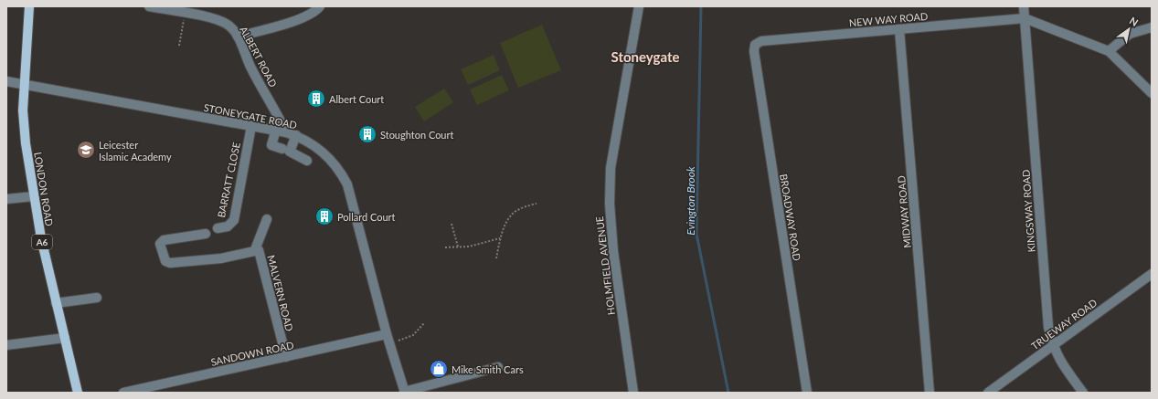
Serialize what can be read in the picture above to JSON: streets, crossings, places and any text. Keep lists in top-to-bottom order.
{
  "streets": {
    "main road": ["LONDON ROAD", "A6"],
    "street": [
      "NEW WAY ROAD",
      "ALBERT ROAD",
      "STONEYGATE ROAD",
      "BARRATT CLOSE",
      "KINGSWAY ROAD",
      "MIDWAY ROAD",
      "BROADWAY ROAD",
      "HOLMFIELD AVENUE",
      "MALVERN ROAD",
      "TRUEWAY ROAD",
      "SANDOWN ROAD"
    ]
  },
  "crossings": [
    ["NEW WAY ROAD", "KINGSWAY ROAD"],
    ["NEW WAY ROAD", "MIDWAY ROAD"],
    ["NEW WAY ROAD", "BROADWAY ROAD"],
    ["ALBERT ROAD", "STONEYGATE ROAD"],
    ["STONEYGATE ROAD", "BARRATT CLOSE"],
    ["STONEYGATE ROAD", "LONDON ROAD"],
    ["STONEYGATE ROAD", "SANDOWN ROAD"],
    ["KINGSWAY ROAD", "TRUEWAY ROAD"],
    ["MALVERN ROAD", "SANDOWN ROAD"]
  ],
  "districts": ["Stoneygate"],
  "water": ["Evington Brook"],
  "places": {
    "building": ["Albert Court", "Stoughton Court", "Pollard Court"],
    "school or university": ["Leicester Islamic Academy"],
    "shop": ["Mike Smith Cars"]
  },
  "north": "top right"
}
